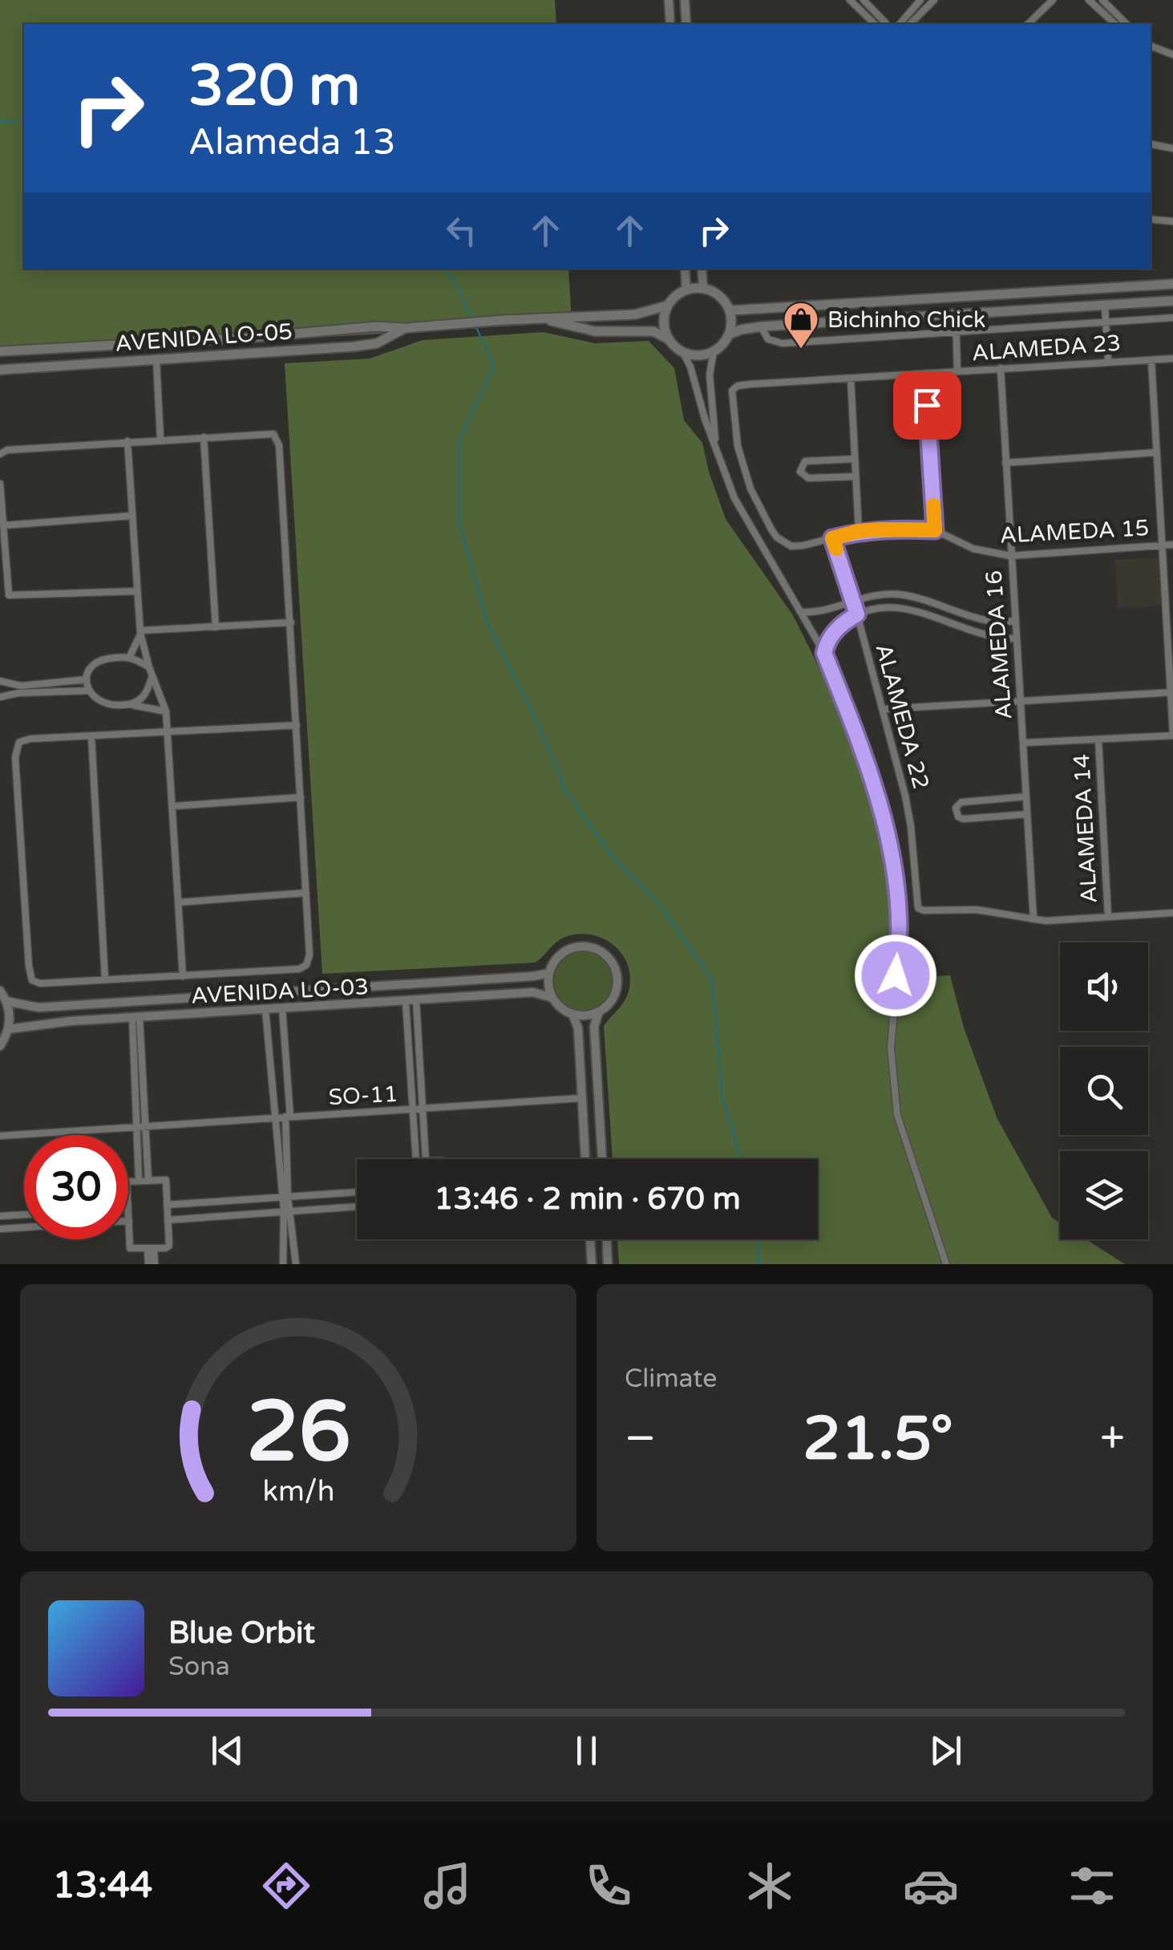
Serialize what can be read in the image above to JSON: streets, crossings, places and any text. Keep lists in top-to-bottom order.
{
  "streets": {
    "main road": ["AVENIDA LO-05"],
    "street": [
      "ALAMEDA 23",
      "ALAMEDA 15",
      "ALAMEDA 16",
      "ALAMEDA 22",
      "ALAMEDA 14",
      "AVENIDA LO-03",
      "SO-11"
    ]
  },
  "crossings": [
    ["ALAMEDA 23", "ALAMEDA 15"],
    ["ALAMEDA 23", "ALAMEDA 16"],
    ["ALAMEDA 15", "ALAMEDA 16"],
    ["ALAMEDA 15", "ALAMEDA 22"],
    ["ALAMEDA 16", "ALAMEDA 22"]
  ],
  "places": {
    "shop": ["Bichinho Chick"]
  },
  "page": {
    "turn": ["320 m", "Alameda 13"],
    "limit": "30",
    "trip": "13:46 · 2 min · 670 m",
    "tile": "Climate",
    "heat": ["−", "21.5°", "+"],
    "song": ["Blue Orbit", "Sona"],
    "tabs": "13:44",
    "gauge": ["26", "km/h"]
  }
}
